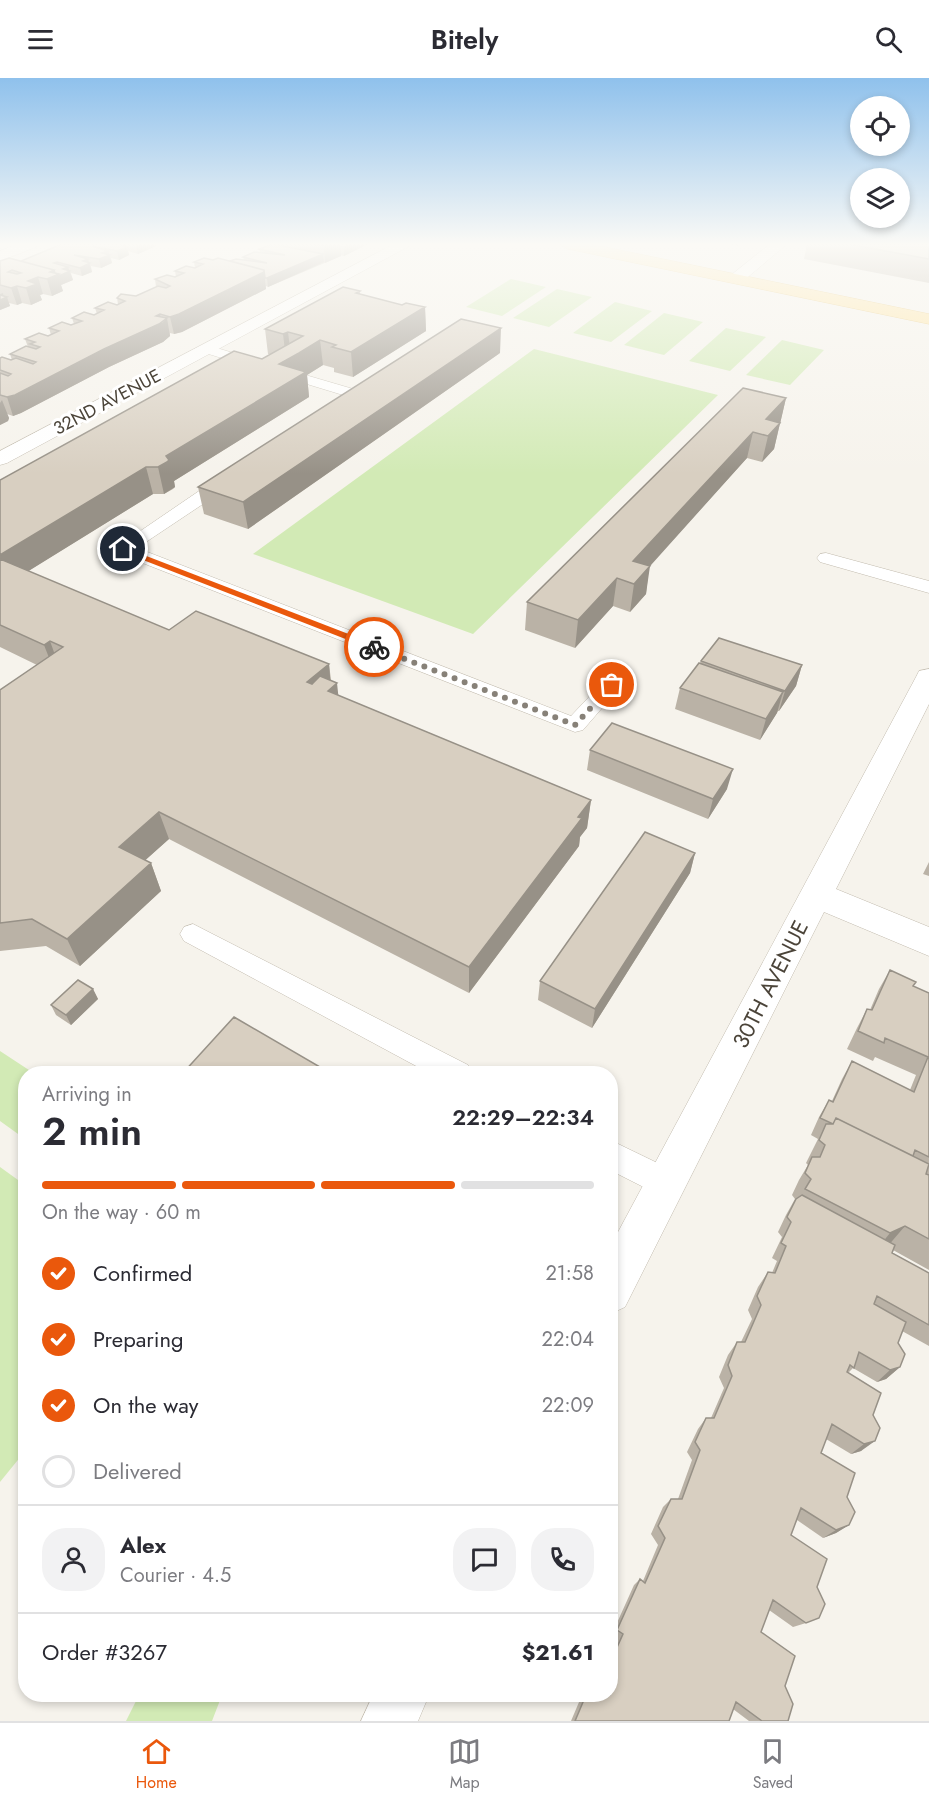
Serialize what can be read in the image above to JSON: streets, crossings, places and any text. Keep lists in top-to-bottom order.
{
  "streets": {
    "street": ["32ND AVENUE", "30TH AVENUE"]
  },
  "page": {
    "header": "Bitely",
    "heading": ["2 min", "Arriving in", "22:29–22:34"],
    "panel": [
      "Alex",
      "Courier · 4.5",
      "Order #3267",
      "$21.61"
    ],
    "bar": "On the way · 60 m",
    "list": [
      ["Confirmed", "21:58"],
      ["Preparing", "22:04"],
      ["On the way", "22:09"],
      "Delivered"
    ],
    "tabs": ["Home", "Map", "Saved"]
  }
}
